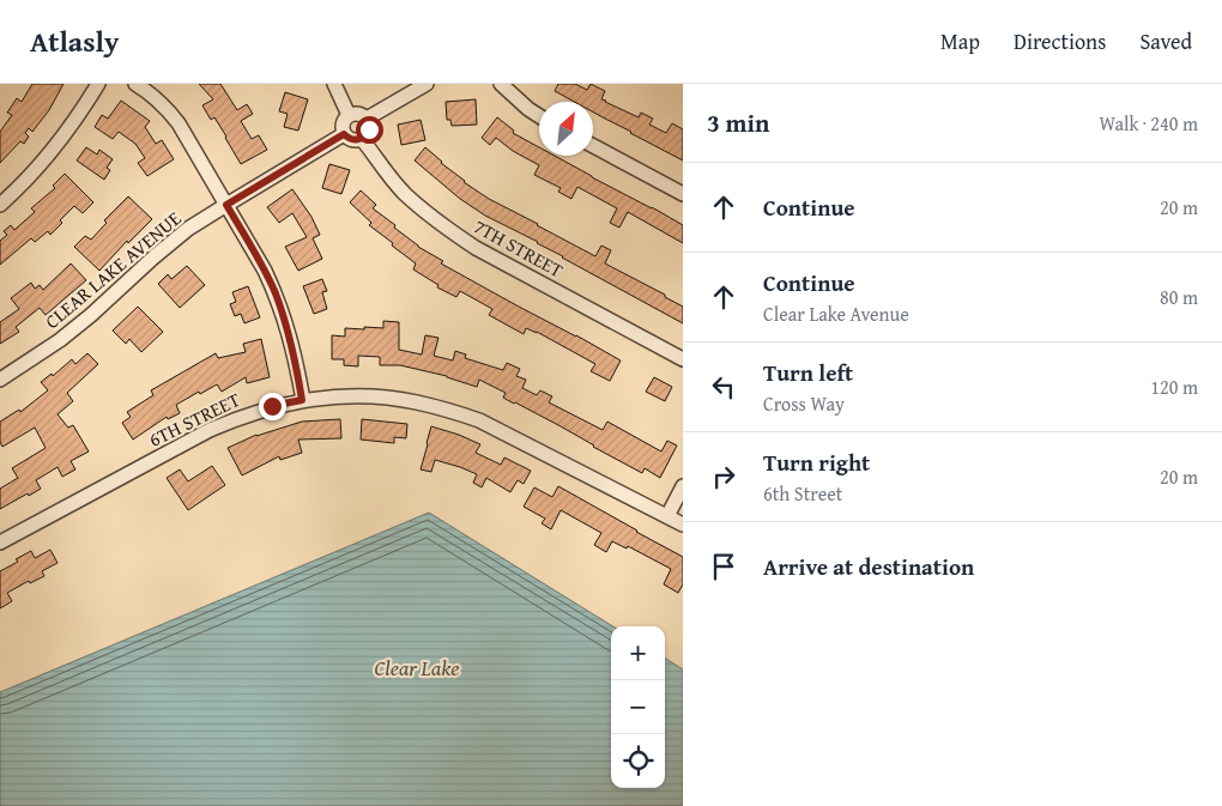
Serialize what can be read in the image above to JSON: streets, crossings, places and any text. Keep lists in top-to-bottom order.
{
  "streets": {
    "street": ["7TH STREET", "CLEAR LAKE AVENUE", "6TH STREET"]
  },
  "crossings": [
    ["7TH STREET", "CLEAR LAKE AVENUE"]
  ],
  "water": ["Clear Lake"],
  "north": "top right",
  "page": {
    "header": "Atlasly",
    "nav": ["Map", "Directions", "Saved"],
    "heading": ["3 min", "Walk · 240 m"],
    "list": [
      ["Continue", "20 m"],
      ["Continue", "Clear Lake Avenue", "80 m"],
      ["Turn left", "Cross Way", "120 m"],
      ["Turn right", "6th Street", "20 m"],
      "Arrive at destination"
    ],
    "map_buttons": ["+", "−"]
  }
}
